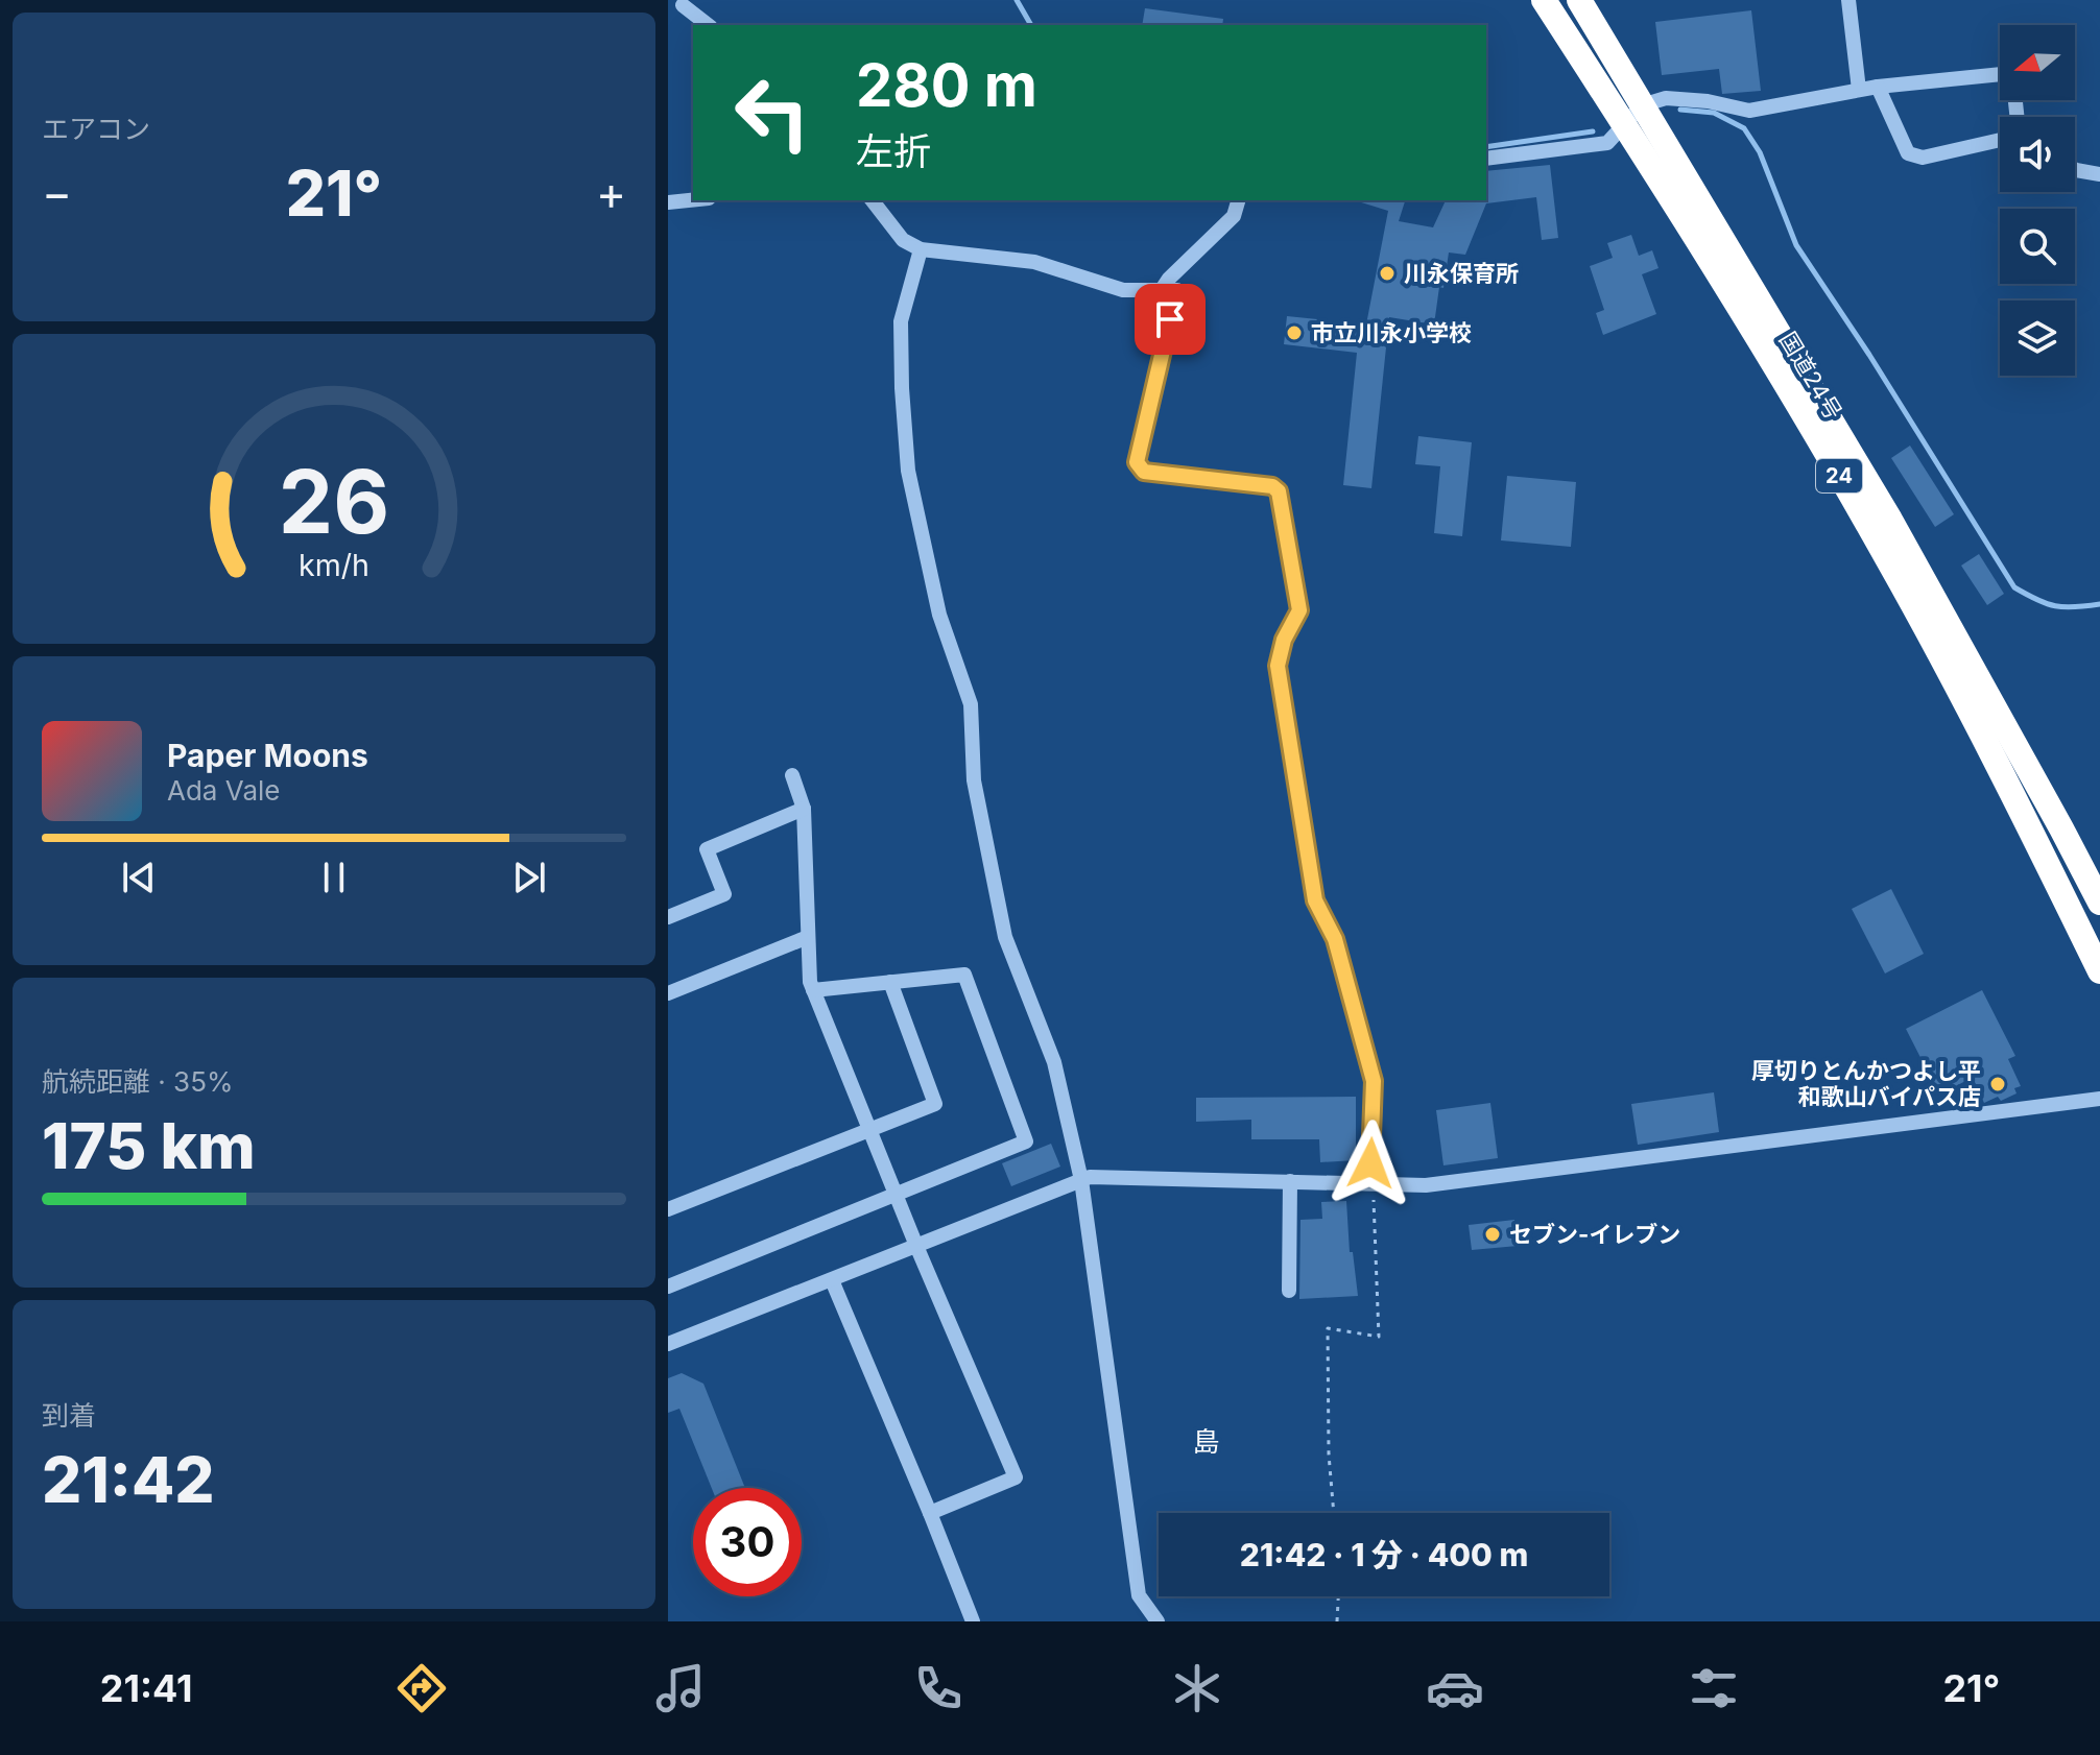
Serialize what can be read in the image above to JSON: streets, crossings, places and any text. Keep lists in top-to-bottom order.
{
  "streets": {
    "highway": ["国道24号", "24"]
  },
  "districts": ["島"],
  "places": [
    "川永保育所",
    "市立川永小学校",
    "厚切りとんかつよし平 和歌山バイパス店",
    "セブン-イレブン"
  ],
  "north": "left",
  "page": {
    "tile": [
      "エアコン",
      ["航続距離 · 35%", "175 km"],
      ["到着", "21:42"]
    ],
    "turn": ["280 m", "左折"],
    "heat": ["−", "21°", "+"],
    "song": ["Paper Moons", "Ada Vale"],
    "limit": "30",
    "trip": "21:42 · 1 分 · 400 m",
    "tabs": ["21:41", "21°"],
    "gauge": ["26", "km/h"]
  }
}
